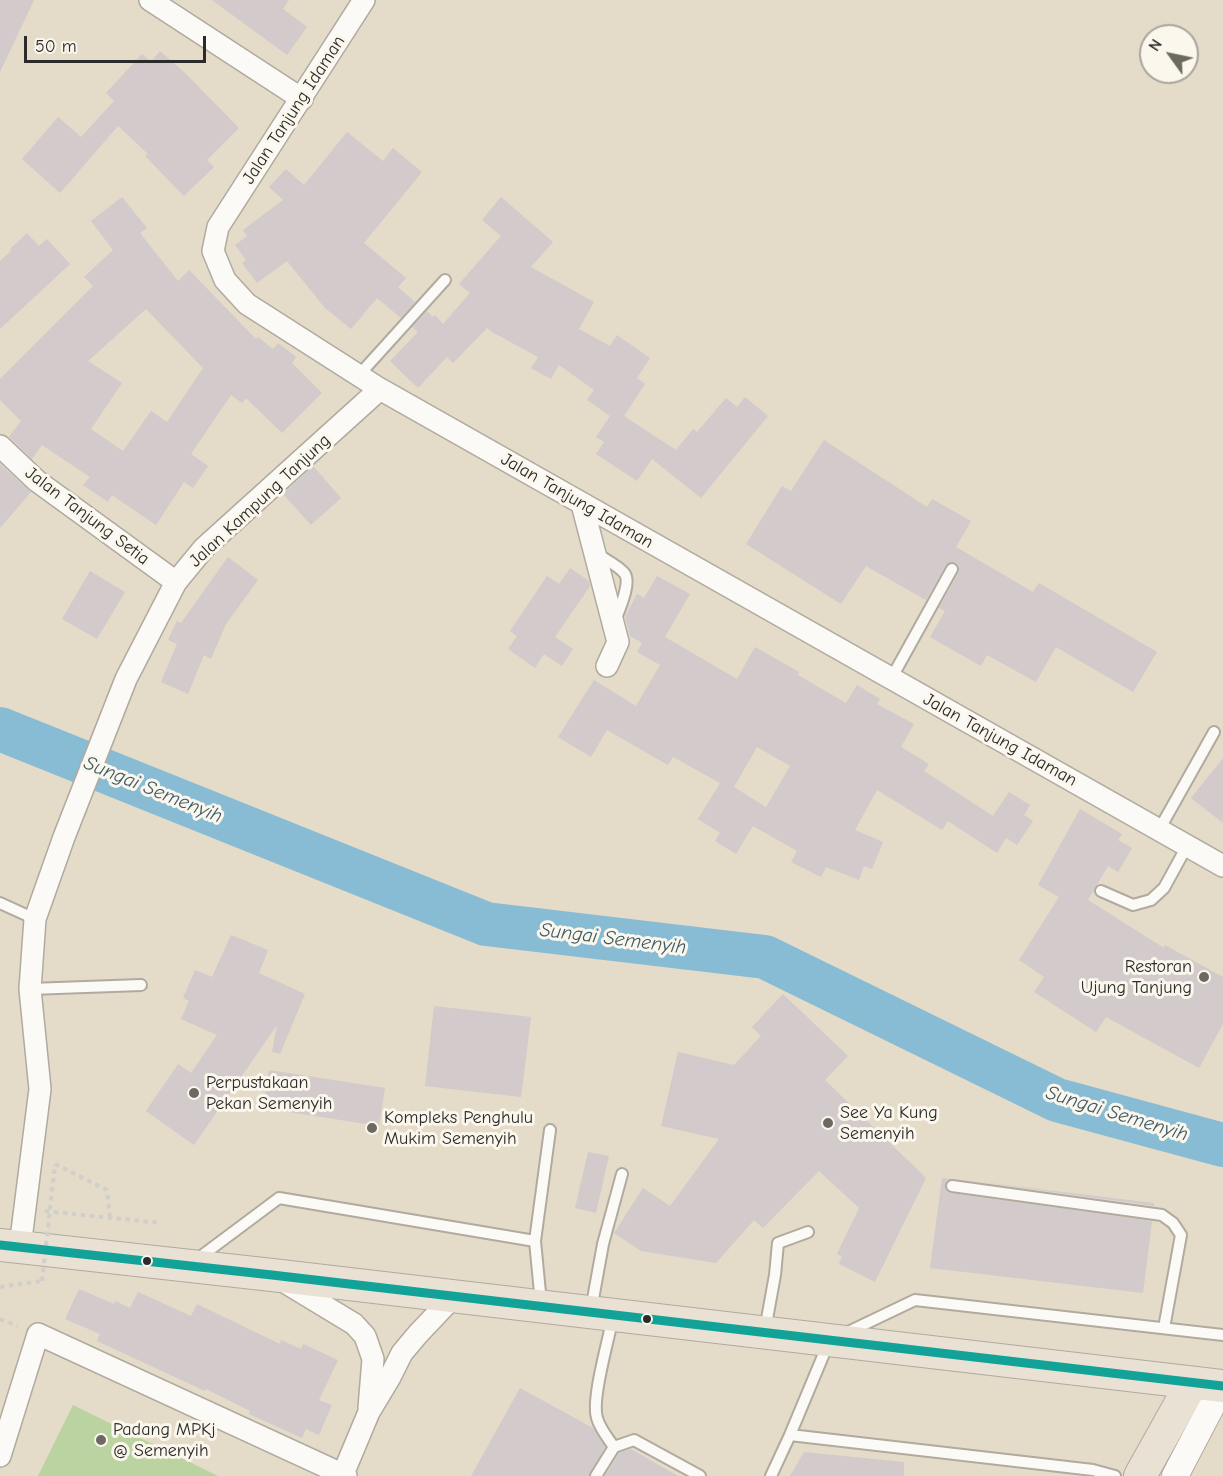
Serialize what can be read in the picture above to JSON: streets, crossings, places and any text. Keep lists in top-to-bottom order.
{
  "streets": {
    "street": ["Jalan Tanjung Idaman", "Jalan Kampung Tanjung", "Jalan Tanjung Setia"]
  },
  "crossings": [
    ["Jalan Tanjung Idaman", "Jalan Kampung Tanjung"],
    ["Jalan Kampung Tanjung", "Jalan Tanjung Setia"]
  ],
  "water": ["Sungai Semenyih"],
  "places": [
    "Restoran Ujung Tanjung",
    "Perpustakaan Pekan Semenyih",
    "See Ya Kung Semenyih",
    "Kompleks Penghulu Mukim Semenyih",
    "Padang MPKj @ Semenyih"
  ],
  "scale_bar": "50 m",
  "north": "top left"
}
